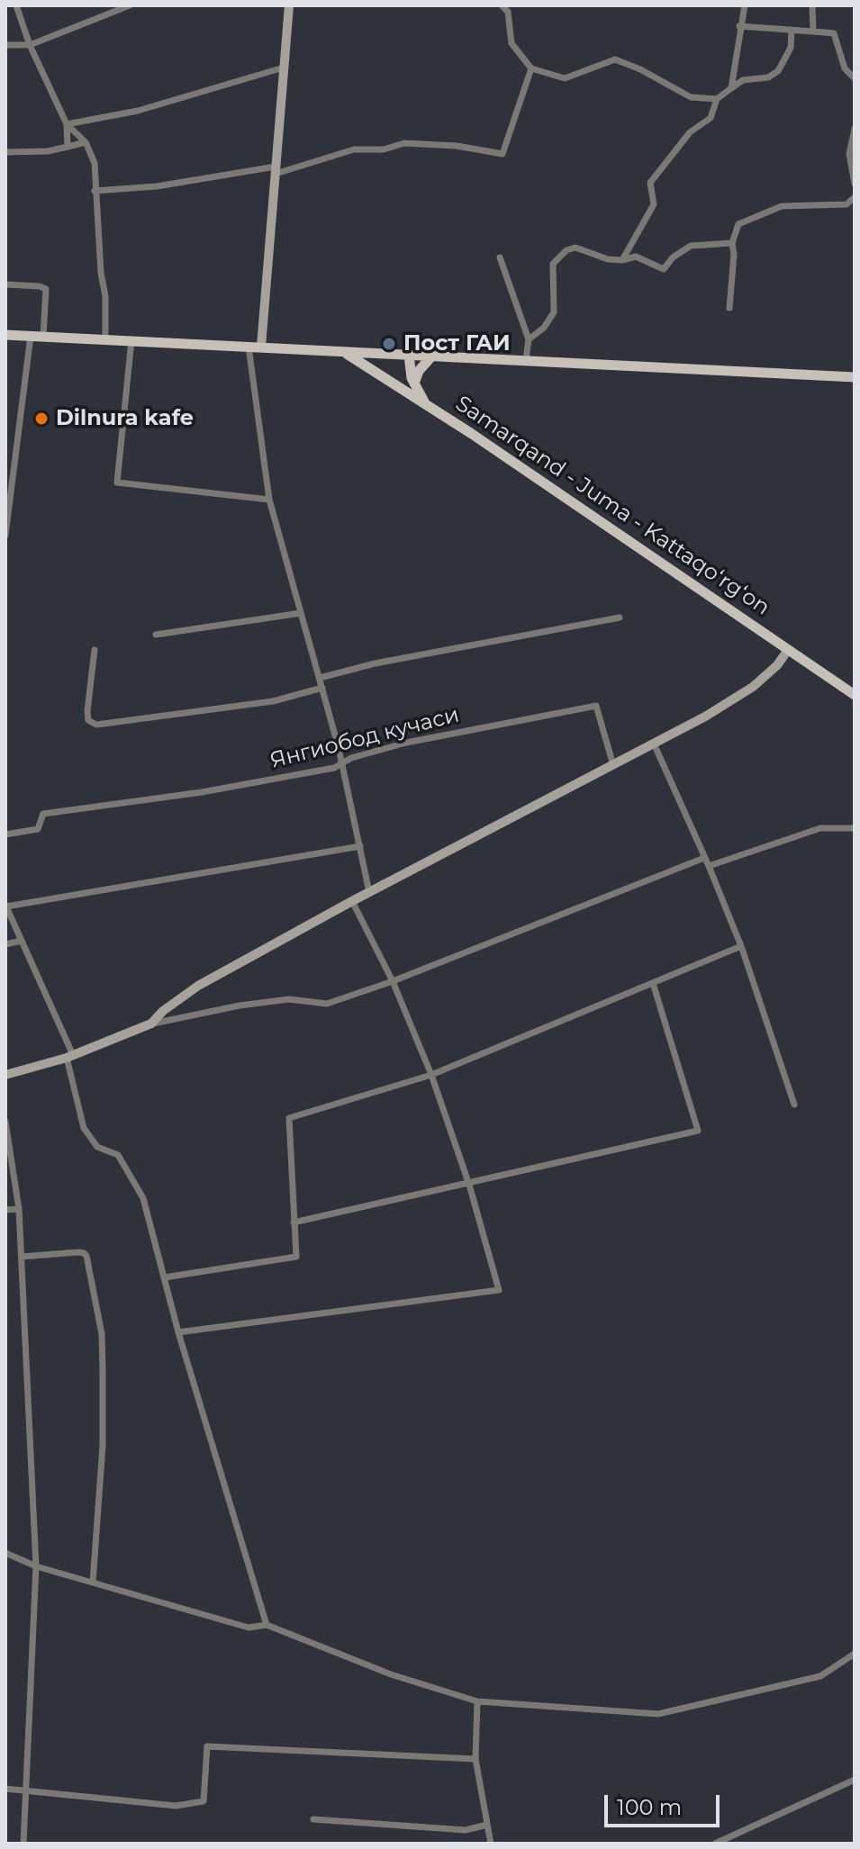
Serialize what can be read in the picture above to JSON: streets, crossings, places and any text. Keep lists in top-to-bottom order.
{
  "streets": {
    "main road": ["Samarqand - Juma - Kattaqo‘rg‘on"],
    "street": ["Янгиобод кучаси"]
  },
  "places": ["Пост ГАИ", "Dilnura kafe"],
  "scale_bar": "100 m"
}
